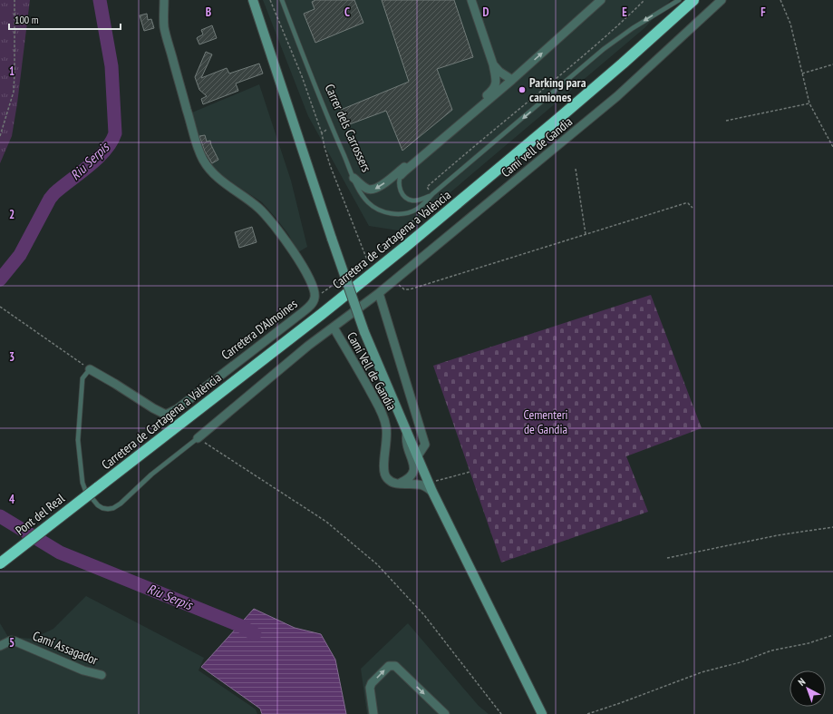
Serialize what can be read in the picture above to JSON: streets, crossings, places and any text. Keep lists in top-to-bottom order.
{
  "streets": {
    "highway": ["Carretera de Cartagena a València", "Pont del Real"],
    "street": [
      "Carrer dels Carrossers",
      "Camí vell de Gandia",
      "Carretera D'Almoines",
      "Camí Vell de Gandia",
      "Camí Assagador"
    ]
  },
  "crossings": [
    ["Camí vell de Gandia", "Camí Vell de Gandia"],
    ["Carretera de Cartagena a València", "Pont del Real"]
  ],
  "water": ["Riu Serpis"],
  "parks": ["Cementeri de Gandia"],
  "places": ["Parking para camiones"],
  "scale_bar": "100 m",
  "north": "top left",
  "grid": {
    "columns": [
      "B",
      "C",
      "D",
      "E",
      "F"
    ],
    "rows": [
      "1",
      "2",
      "3",
      "4",
      "5"
    ]
  }
}
